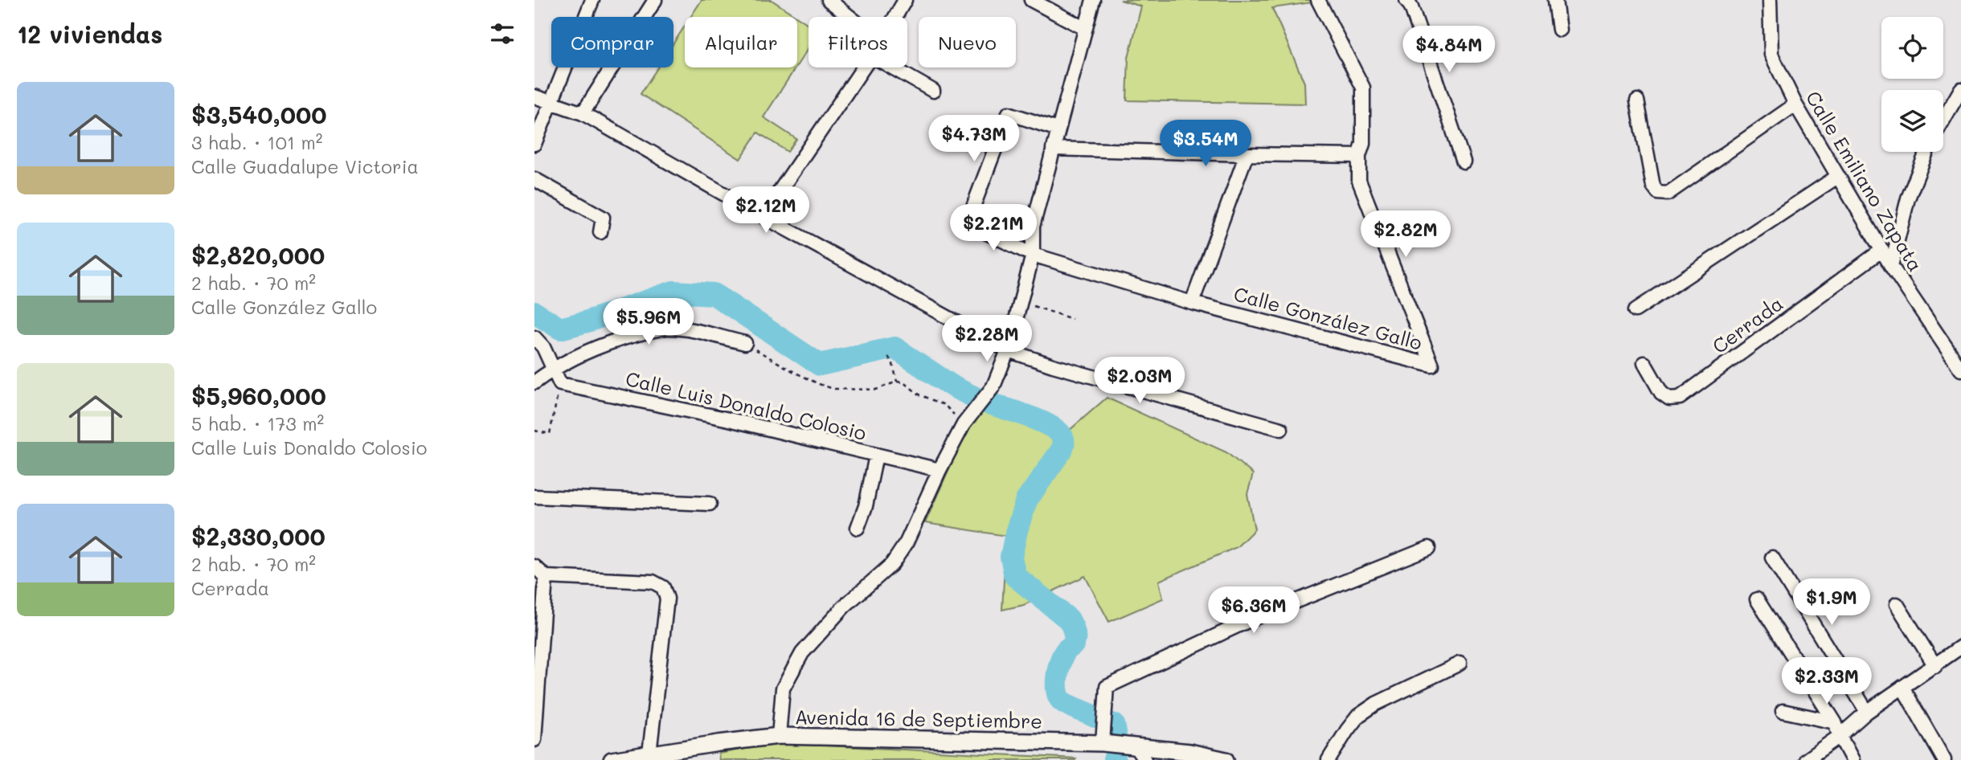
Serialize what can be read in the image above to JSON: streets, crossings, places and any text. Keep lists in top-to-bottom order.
{
  "streets": {
    "main road": ["Avenida 16 de Septiembre"],
    "street": [
      "Calle Emiliano Zapata",
      "Calle González Gallo",
      "Cerrada",
      "Calle Luis Donaldo Colosio"
    ]
  },
  "crossings": [
    ["Calle Emiliano Zapata", "Cerrada"]
  ],
  "page": {
    "heading": "12 viviendas",
    "chip": [
      "Comprar",
      "Alquilar",
      "Filtros",
      "Nuevo"
    ],
    "price": [
      "$4.84M",
      "$4.73M",
      "$3.54M",
      "$2.12M",
      "$2.21M",
      "$2.82M",
      "$5.96M",
      "$2.28M",
      "$2.03M",
      "$1.9M",
      "$6.36M",
      "$2.33M"
    ],
    "list": [
      {
        "name": "$3,540,000",
        "note": "3 hab. · 101 m² · Calle Guadalupe Victoria"
      },
      {
        "name": "$2,820,000",
        "note": "2 hab. · 70 m² · Calle González Gallo"
      },
      {
        "name": "$5,960,000",
        "note": "5 hab. · 173 m² · Calle Luis Donaldo Colosio"
      },
      {
        "name": "$2,330,000",
        "note": "2 hab. · 70 m² · Cerrada"
      }
    ]
  }
}
